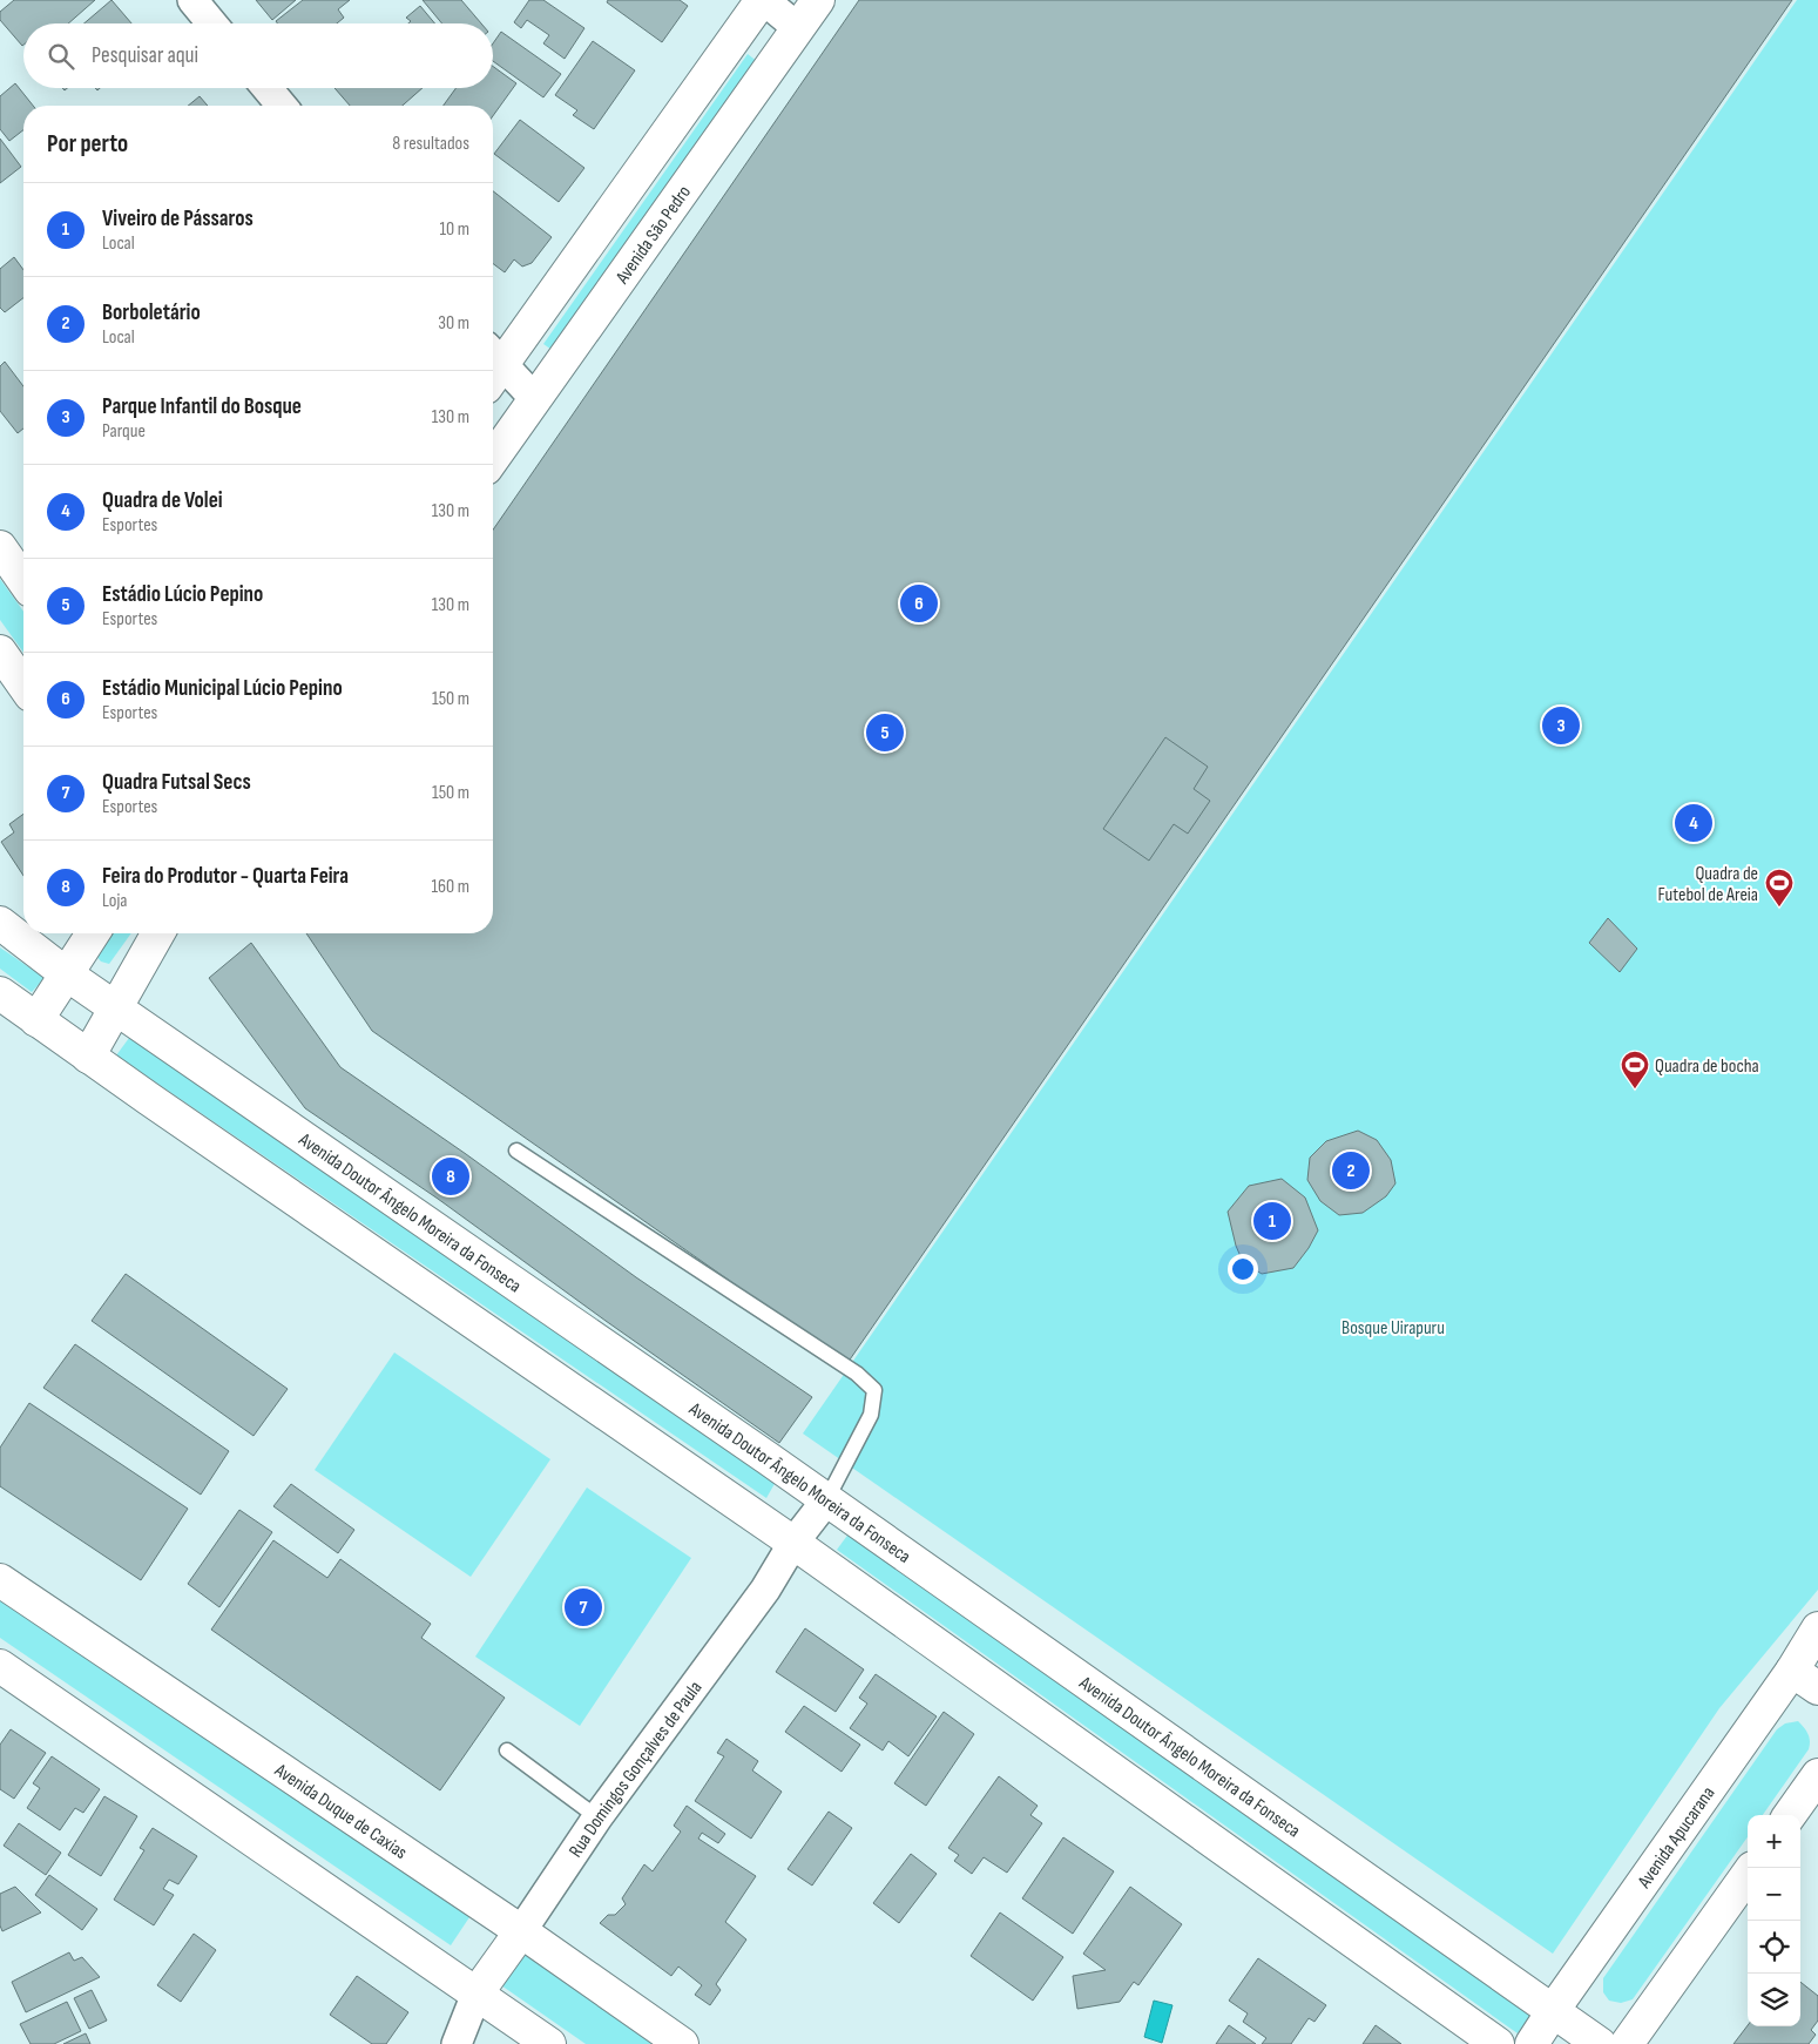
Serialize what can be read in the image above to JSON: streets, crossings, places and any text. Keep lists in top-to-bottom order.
{
  "streets": {
    "street": [
      "Avenida São Pedro",
      "Avenida Doutor Ângelo Moreira da Fonseca",
      "Rua Domingos Gonçalves de Paula",
      "Avenida Duque de Caxias",
      "Avenida Apucarana"
    ]
  },
  "crossings": [
    ["Avenida Doutor Ângelo Moreira da Fonseca", "Rua Domingos Gonçalves de Paula"],
    ["Avenida Doutor Ângelo Moreira da Fonseca", "Avenida Apucarana"],
    ["Rua Domingos Gonçalves de Paula", "Avenida Duque de Caxias"]
  ],
  "parks": ["Bosque Uirapuru"],
  "places": {
    "sports": ["Quadra de Futebol de Areia", "Quadra de bocha"]
  },
  "page": {
    "search": "Pesquisar aqui",
    "heading": ["Por perto", "8 resultados"],
    "list": [
      {
        "mark": "1",
        "name": "Viveiro de Pássaros",
        "note": "Local",
        "value": "10 m"
      },
      {
        "mark": "2",
        "name": "Borboletário",
        "note": "Local",
        "value": "30 m"
      },
      {
        "mark": "3",
        "name": "Parque Infantil do Bosque",
        "note": "Parque",
        "value": "130 m"
      },
      {
        "mark": "4",
        "name": "Quadra de Volei",
        "note": "Esportes",
        "value": "130 m"
      },
      {
        "mark": "5",
        "name": "Estádio Lúcio Pepino",
        "note": "Esportes",
        "value": "130 m"
      },
      {
        "mark": "6",
        "name": "Estádio Municipal Lúcio Pepino",
        "note": "Esportes",
        "value": "150 m"
      },
      {
        "mark": "7",
        "name": "Quadra Futsal Secs",
        "note": "Esportes",
        "value": "150 m"
      },
      {
        "mark": "8",
        "name": "Feira do Produtor - Quarta Feira",
        "note": "Loja",
        "value": "160 m"
      }
    ],
    "pins": [
      "6",
      "3",
      "5",
      "4",
      "2",
      "8",
      "1",
      "7"
    ],
    "map_buttons": ["+", "−"]
  }
}
